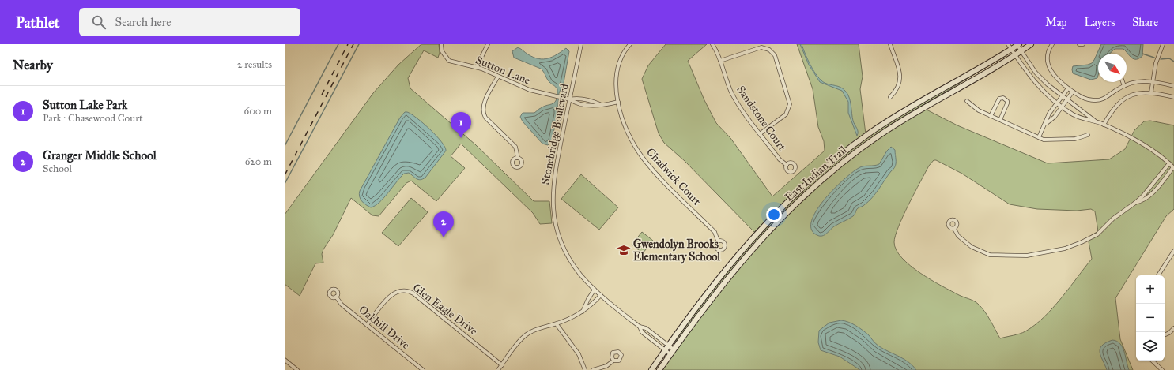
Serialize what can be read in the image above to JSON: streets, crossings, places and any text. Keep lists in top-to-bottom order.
{
  "streets": {
    "main road": ["East Indian Trail"],
    "street": [
      "Sutton Lane",
      "Sandstone Court",
      "Stonebridge Boulevard",
      "Chadwick Court",
      "Glen Eagle Drive",
      "Oakhill Drive"
    ]
  },
  "crossings": [
    ["Sutton Lane", "Stonebridge Boulevard"],
    ["Sutton Lane", "Chadwick Court"],
    ["Stonebridge Boulevard", "East Indian Trail"],
    ["Glen Eagle Drive", "Oakhill Drive"]
  ],
  "places": {
    "school or university": ["Gwendolyn Brooks Elementary School"]
  },
  "north": "bottom right",
  "page": {
    "header": "Pathlet",
    "search": "Search here",
    "nav": ["Map", "Layers", "Share"],
    "heading": ["Nearby", "2 results"],
    "list": [
      {
        "mark": "1",
        "name": "Sutton Lake Park",
        "note": "Park · Chasewood Court",
        "value": "600 m"
      },
      {
        "mark": "2",
        "name": "Granger Middle School",
        "note": "School",
        "value": "620 m"
      }
    ],
    "pins": ["1", "2"],
    "map_buttons": ["+", "−"]
  }
}
